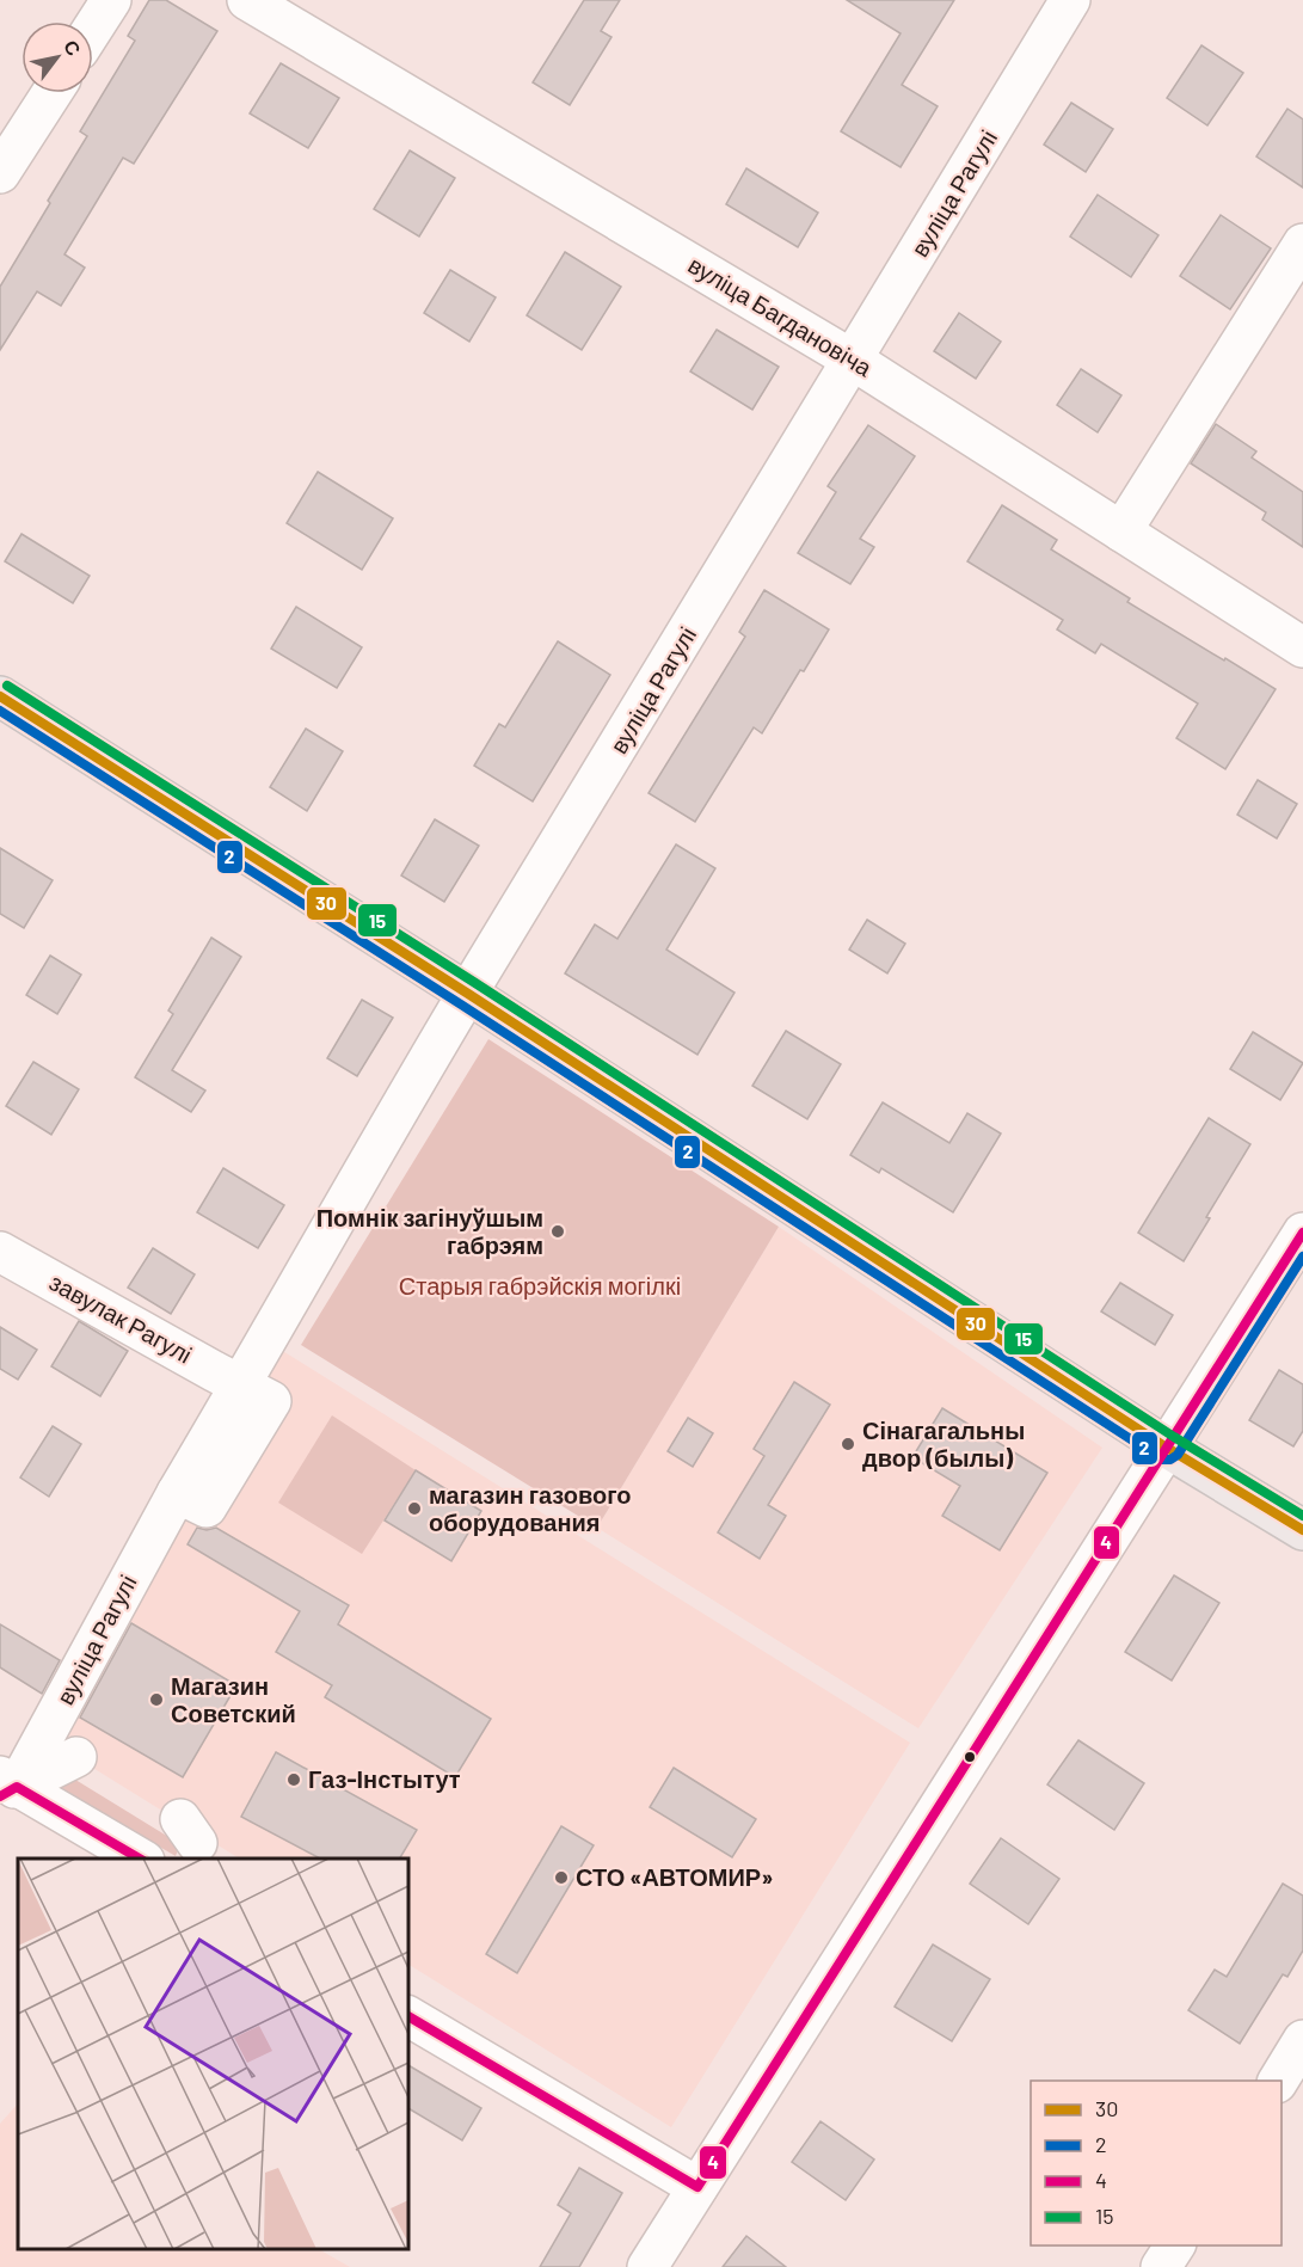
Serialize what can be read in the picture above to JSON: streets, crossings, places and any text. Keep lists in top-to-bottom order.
{
  "streets": {
    "street": ["вуліца Рагулі", "вуліца Багдановіча", "завулак Рагулі"]
  },
  "crossings": [
    ["вуліца Рагулі", "вуліца Багдановіча"],
    ["вуліца Рагулі", "завулак Рагулі"]
  ],
  "parks": ["Старыя габрэйскія могілкі"],
  "places": [
    "Помнік загінуўшым габрэям",
    "Сінагагальны двор (былы)",
    "магазин газового оборудования",
    "Магазин Советский",
    "Газ-Інстытут",
    "СТО «АВТОМИР»"
  ],
  "lines": [
    "transit line 15",
    "transit line 30",
    "transit line 2",
    "transit line 4"
  ],
  "legend": [
    "30",
    "2",
    "4",
    "15"
  ],
  "north": "top right"
}
